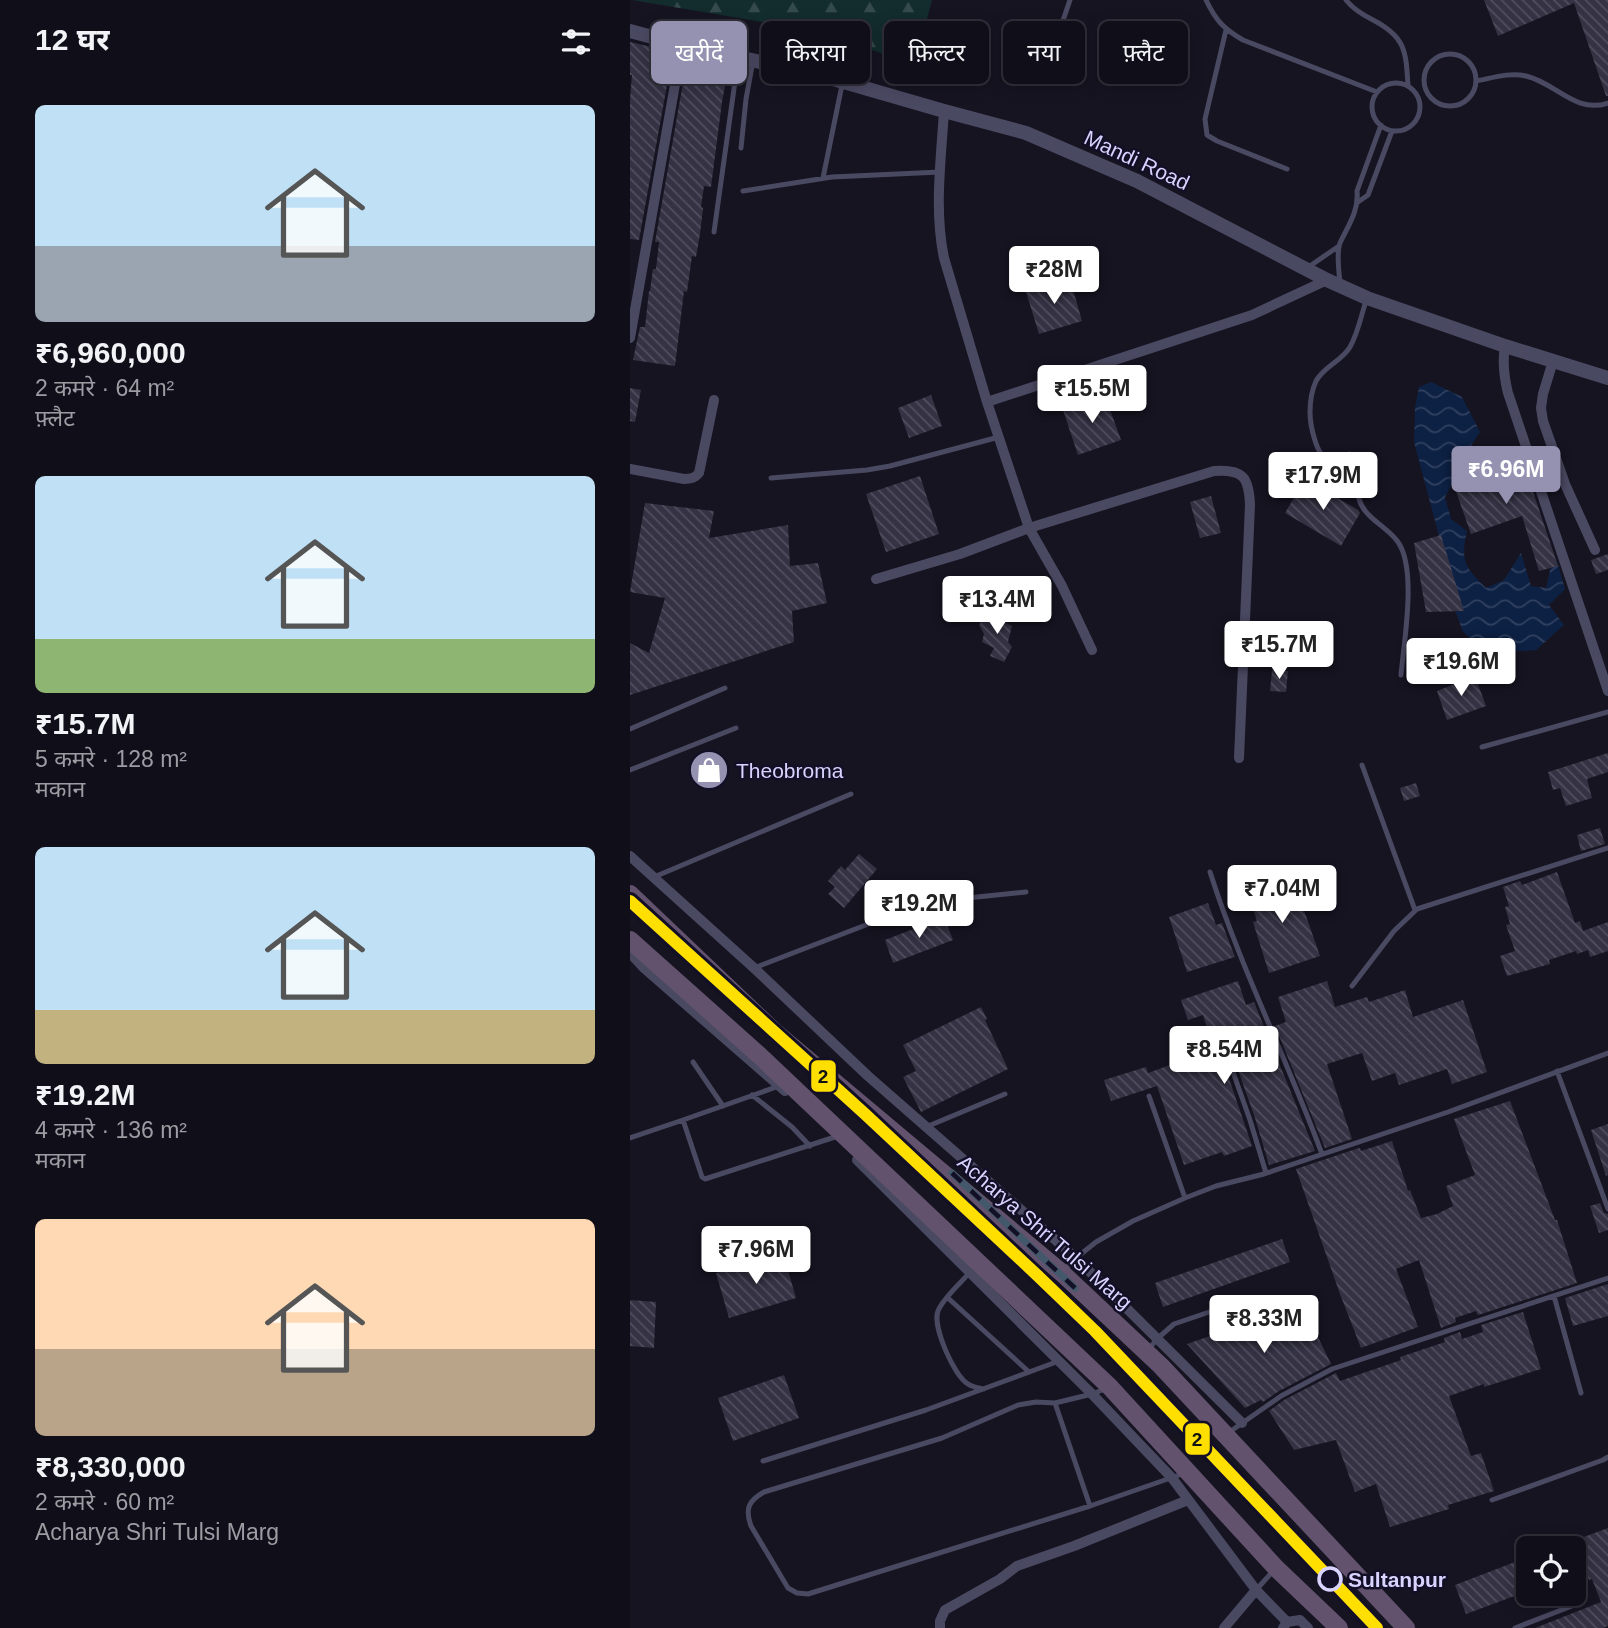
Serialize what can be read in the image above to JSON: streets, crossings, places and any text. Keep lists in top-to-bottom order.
{
  "streets": {
    "highway": ["Acharya Shri Tulsi Marg"],
    "street": ["Mandi Road"]
  },
  "places": {
    "shop": ["Theobroma"],
    "other": ["Sultanpur"]
  },
  "lines": ["metro line 2"],
  "page": {
    "heading": "12 घर",
    "chip": [
      "खरीदें",
      "किराया",
      "फ़िल्टर",
      "नया",
      "फ़्लैट"
    ],
    "list": [
      {
        "name": "₹6,960,000",
        "note": "2 कमरे · 64 m² · फ़्लैट"
      },
      {
        "name": "₹15.7M",
        "note": "5 कमरे · 128 m² · मकान"
      },
      {
        "name": "₹19.2M",
        "note": "4 कमरे · 136 m² · मकान"
      },
      {
        "name": "₹8,330,000",
        "note": "2 कमरे · 60 m² · Acharya Shri Tulsi Marg"
      }
    ],
    "price": [
      "₹28M",
      "₹15.5M",
      "₹6.96M",
      "₹17.9M",
      "₹13.4M",
      "₹15.7M",
      "₹19.6M",
      "₹7.04M",
      "₹19.2M",
      "₹8.54M",
      "₹7.96M",
      "₹8.33M"
    ]
  }
}
